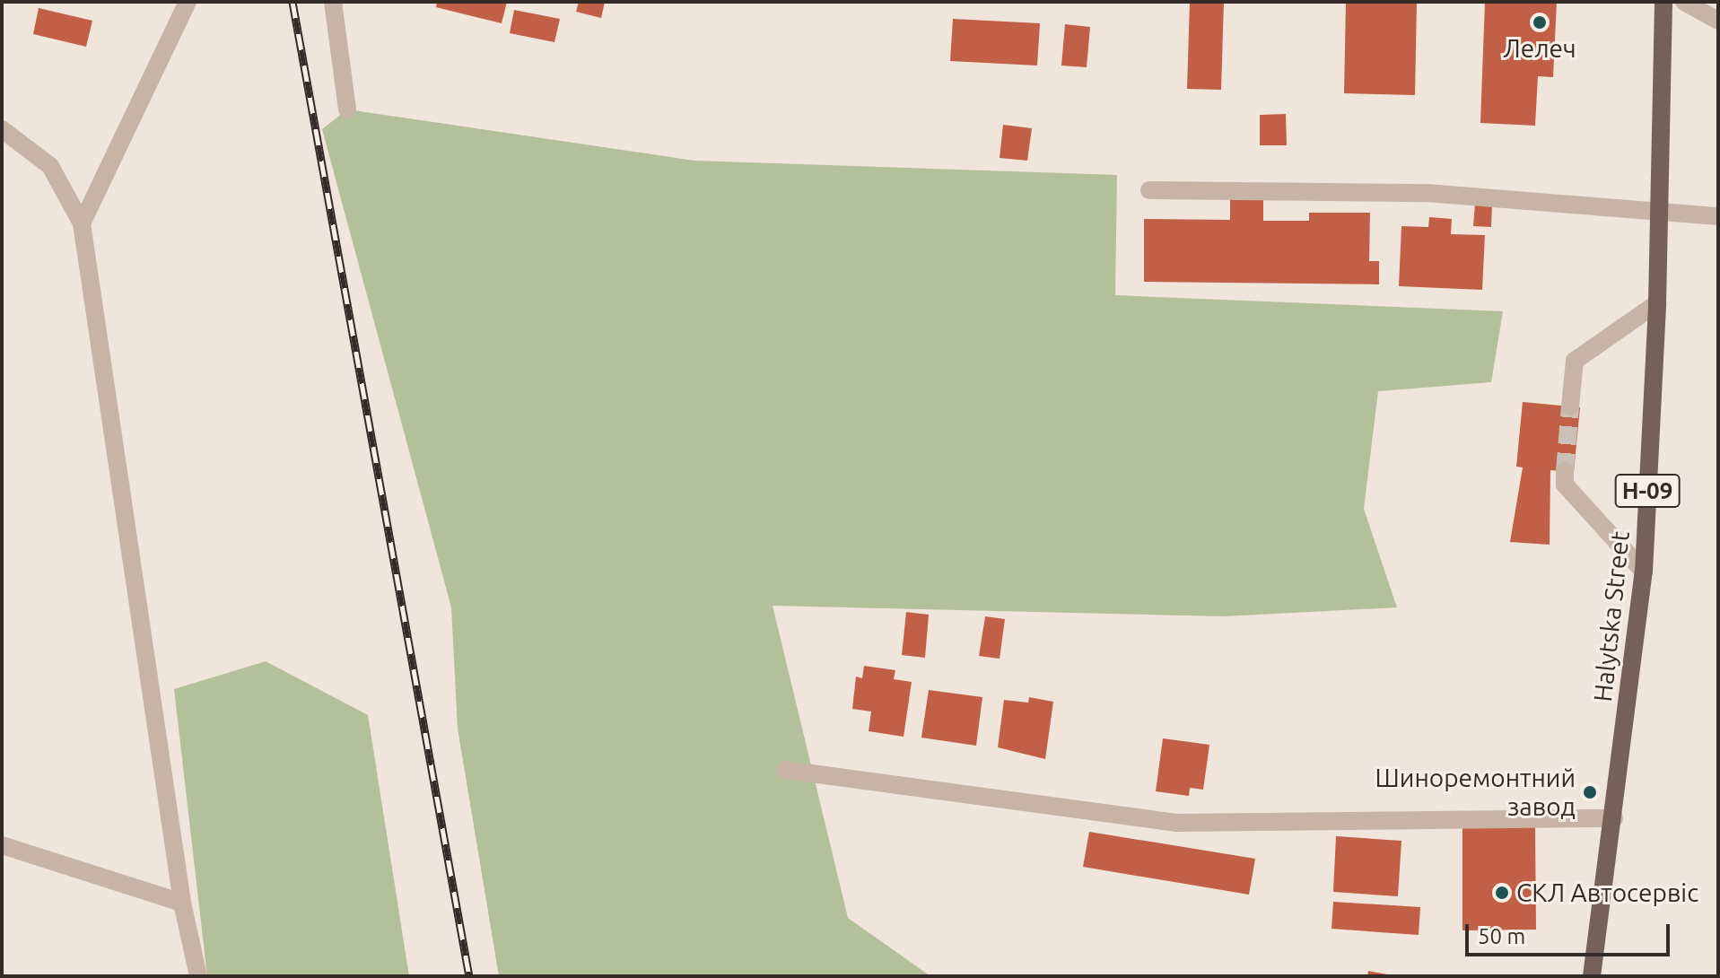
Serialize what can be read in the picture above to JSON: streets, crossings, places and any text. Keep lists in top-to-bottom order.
{
  "streets": {
    "main road": ["Н-09", "Halytska Street"]
  },
  "places": ["Лелеч", "Шиноремонтний завод", "СКЛ Автосервіс"],
  "scale_bar": "50 m"
}
